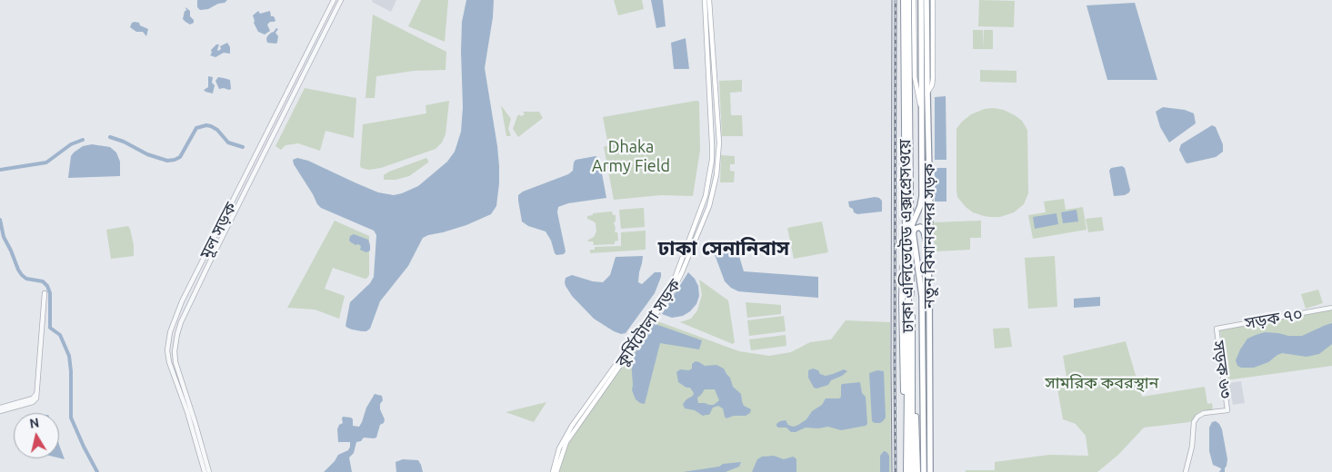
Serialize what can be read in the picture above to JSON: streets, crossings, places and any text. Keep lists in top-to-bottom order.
{
  "streets": {
    "highway": ["ঢাকা এলিভেটেড এক্সপ্রেসওয়ে", "নতুন বিমানবন্দর সড়ক"],
    "main road": ["কুর্মিটোলা সড়ক"],
    "street": ["মূল সড়ক", "সড়ক ৭০", "সড়ক ৬৩"]
  },
  "crossings": [
    ["সড়ক ৭০", "সড়ক ৬৩"]
  ],
  "districts": ["ঢাকা সেনানিবাস"],
  "parks": ["Dhaka Army Field", "সামরিক কবরস্থান"],
  "north": "top"
}
